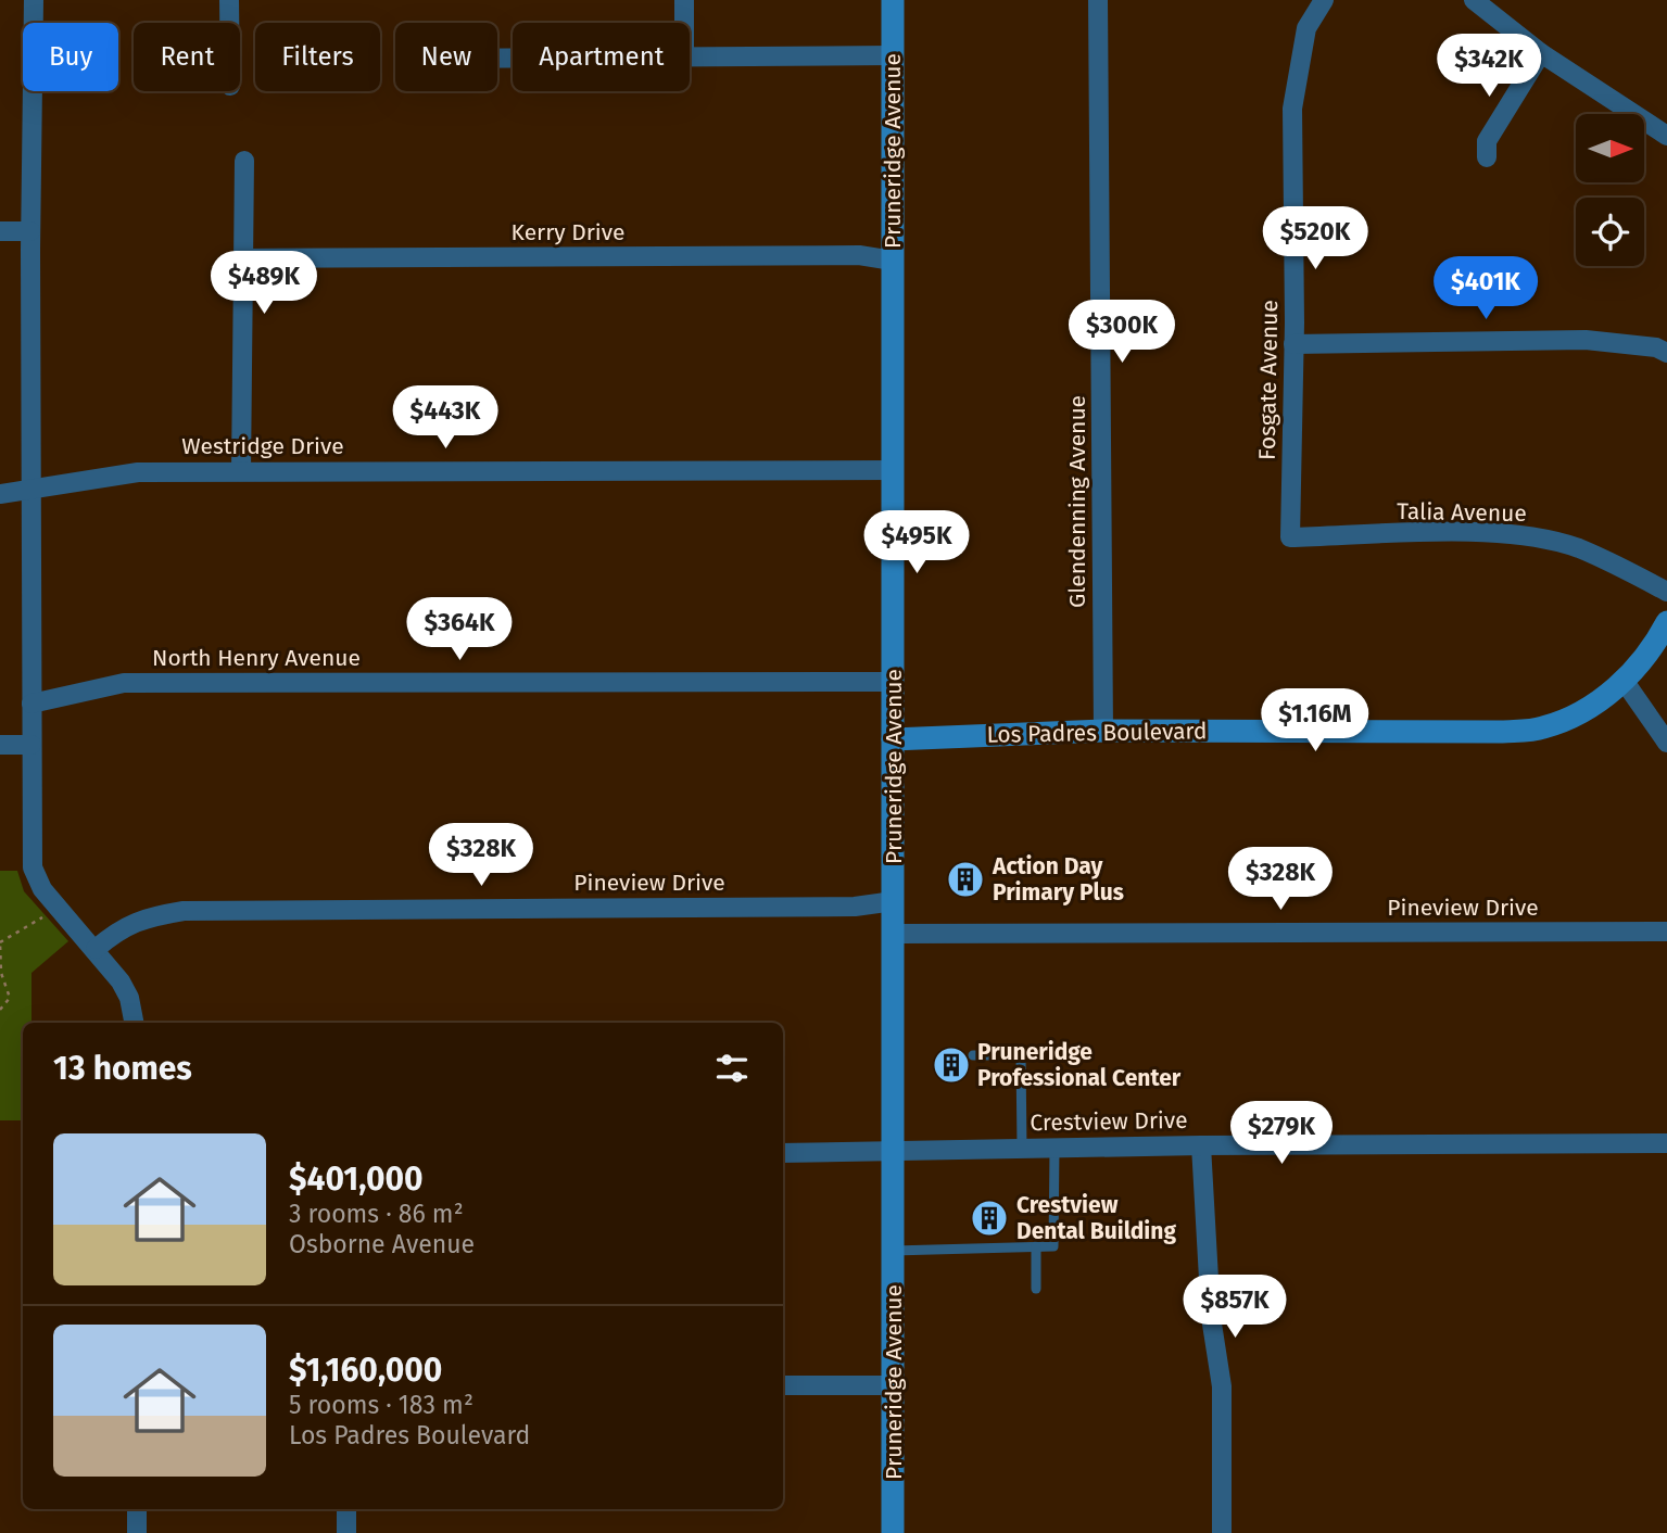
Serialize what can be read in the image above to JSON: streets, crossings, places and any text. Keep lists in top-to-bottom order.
{
  "streets": {
    "main road": ["Pruneridge Avenue", "Los Padres Boulevard"],
    "street": [
      "Kerry Drive",
      "Fosgate Avenue",
      "Westridge Drive",
      "Glendenning Avenue",
      "Talia Avenue",
      "North Henry Avenue",
      "Pineview Drive",
      "Crestview Drive"
    ]
  },
  "crossings": [
    ["Pruneridge Avenue", "Kerry Drive"],
    ["Pruneridge Avenue", "Westridge Drive"],
    ["Pruneridge Avenue", "North Henry Avenue"],
    ["Pruneridge Avenue", "Los Padres Boulevard"],
    ["Pruneridge Avenue", "Pineview Drive"],
    ["Pruneridge Avenue", "Crestview Drive"],
    ["Fosgate Avenue", "Talia Avenue"],
    ["Glendenning Avenue", "Los Padres Boulevard"]
  ],
  "places": {
    "building": ["Action Day Primary Plus", "Pruneridge Professional Center", "Crestview Dental Building"]
  },
  "north": "right",
  "page": {
    "chip": [
      "Buy",
      "Rent",
      "Filters",
      "New",
      "Apartment"
    ],
    "price": [
      "$342K",
      "$520K",
      "$489K",
      "$401K",
      "$300K",
      "$443K",
      "$495K",
      "$364K",
      "$1.16M",
      "$328K",
      "$328K",
      "$279K",
      "$857K"
    ],
    "heading": "13 homes",
    "list": [
      {
        "name": "$401,000",
        "note": "3 rooms · 86 m² · Osborne Avenue"
      },
      {
        "name": "$1,160,000",
        "note": "5 rooms · 183 m² · Los Padres Boulevard"
      }
    ]
  }
}
